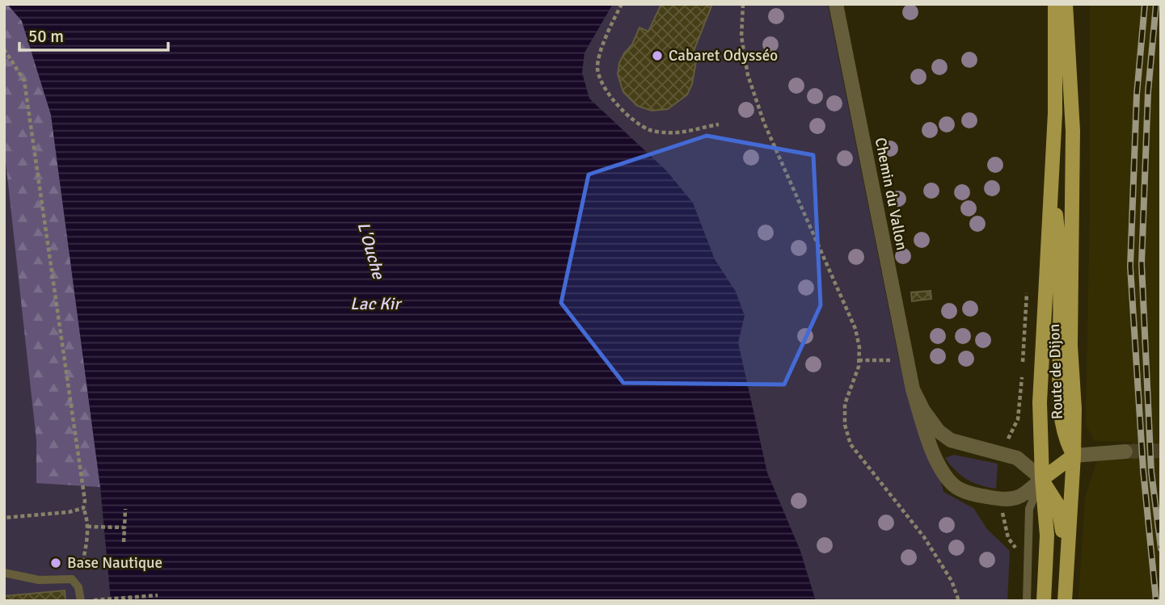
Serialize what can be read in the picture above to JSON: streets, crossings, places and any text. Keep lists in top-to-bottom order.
{
  "streets": {
    "main road": ["Route de Dijon"],
    "street": ["Chemin du Vallon"]
  },
  "crossings": [
    ["Chemin du Vallon", "Route de Dijon"]
  ],
  "water": ["L'Ouche", "Lac Kir"],
  "places": ["Cabaret Odysséo", "Base Nautique"],
  "scale_bar": "50 m"
}
